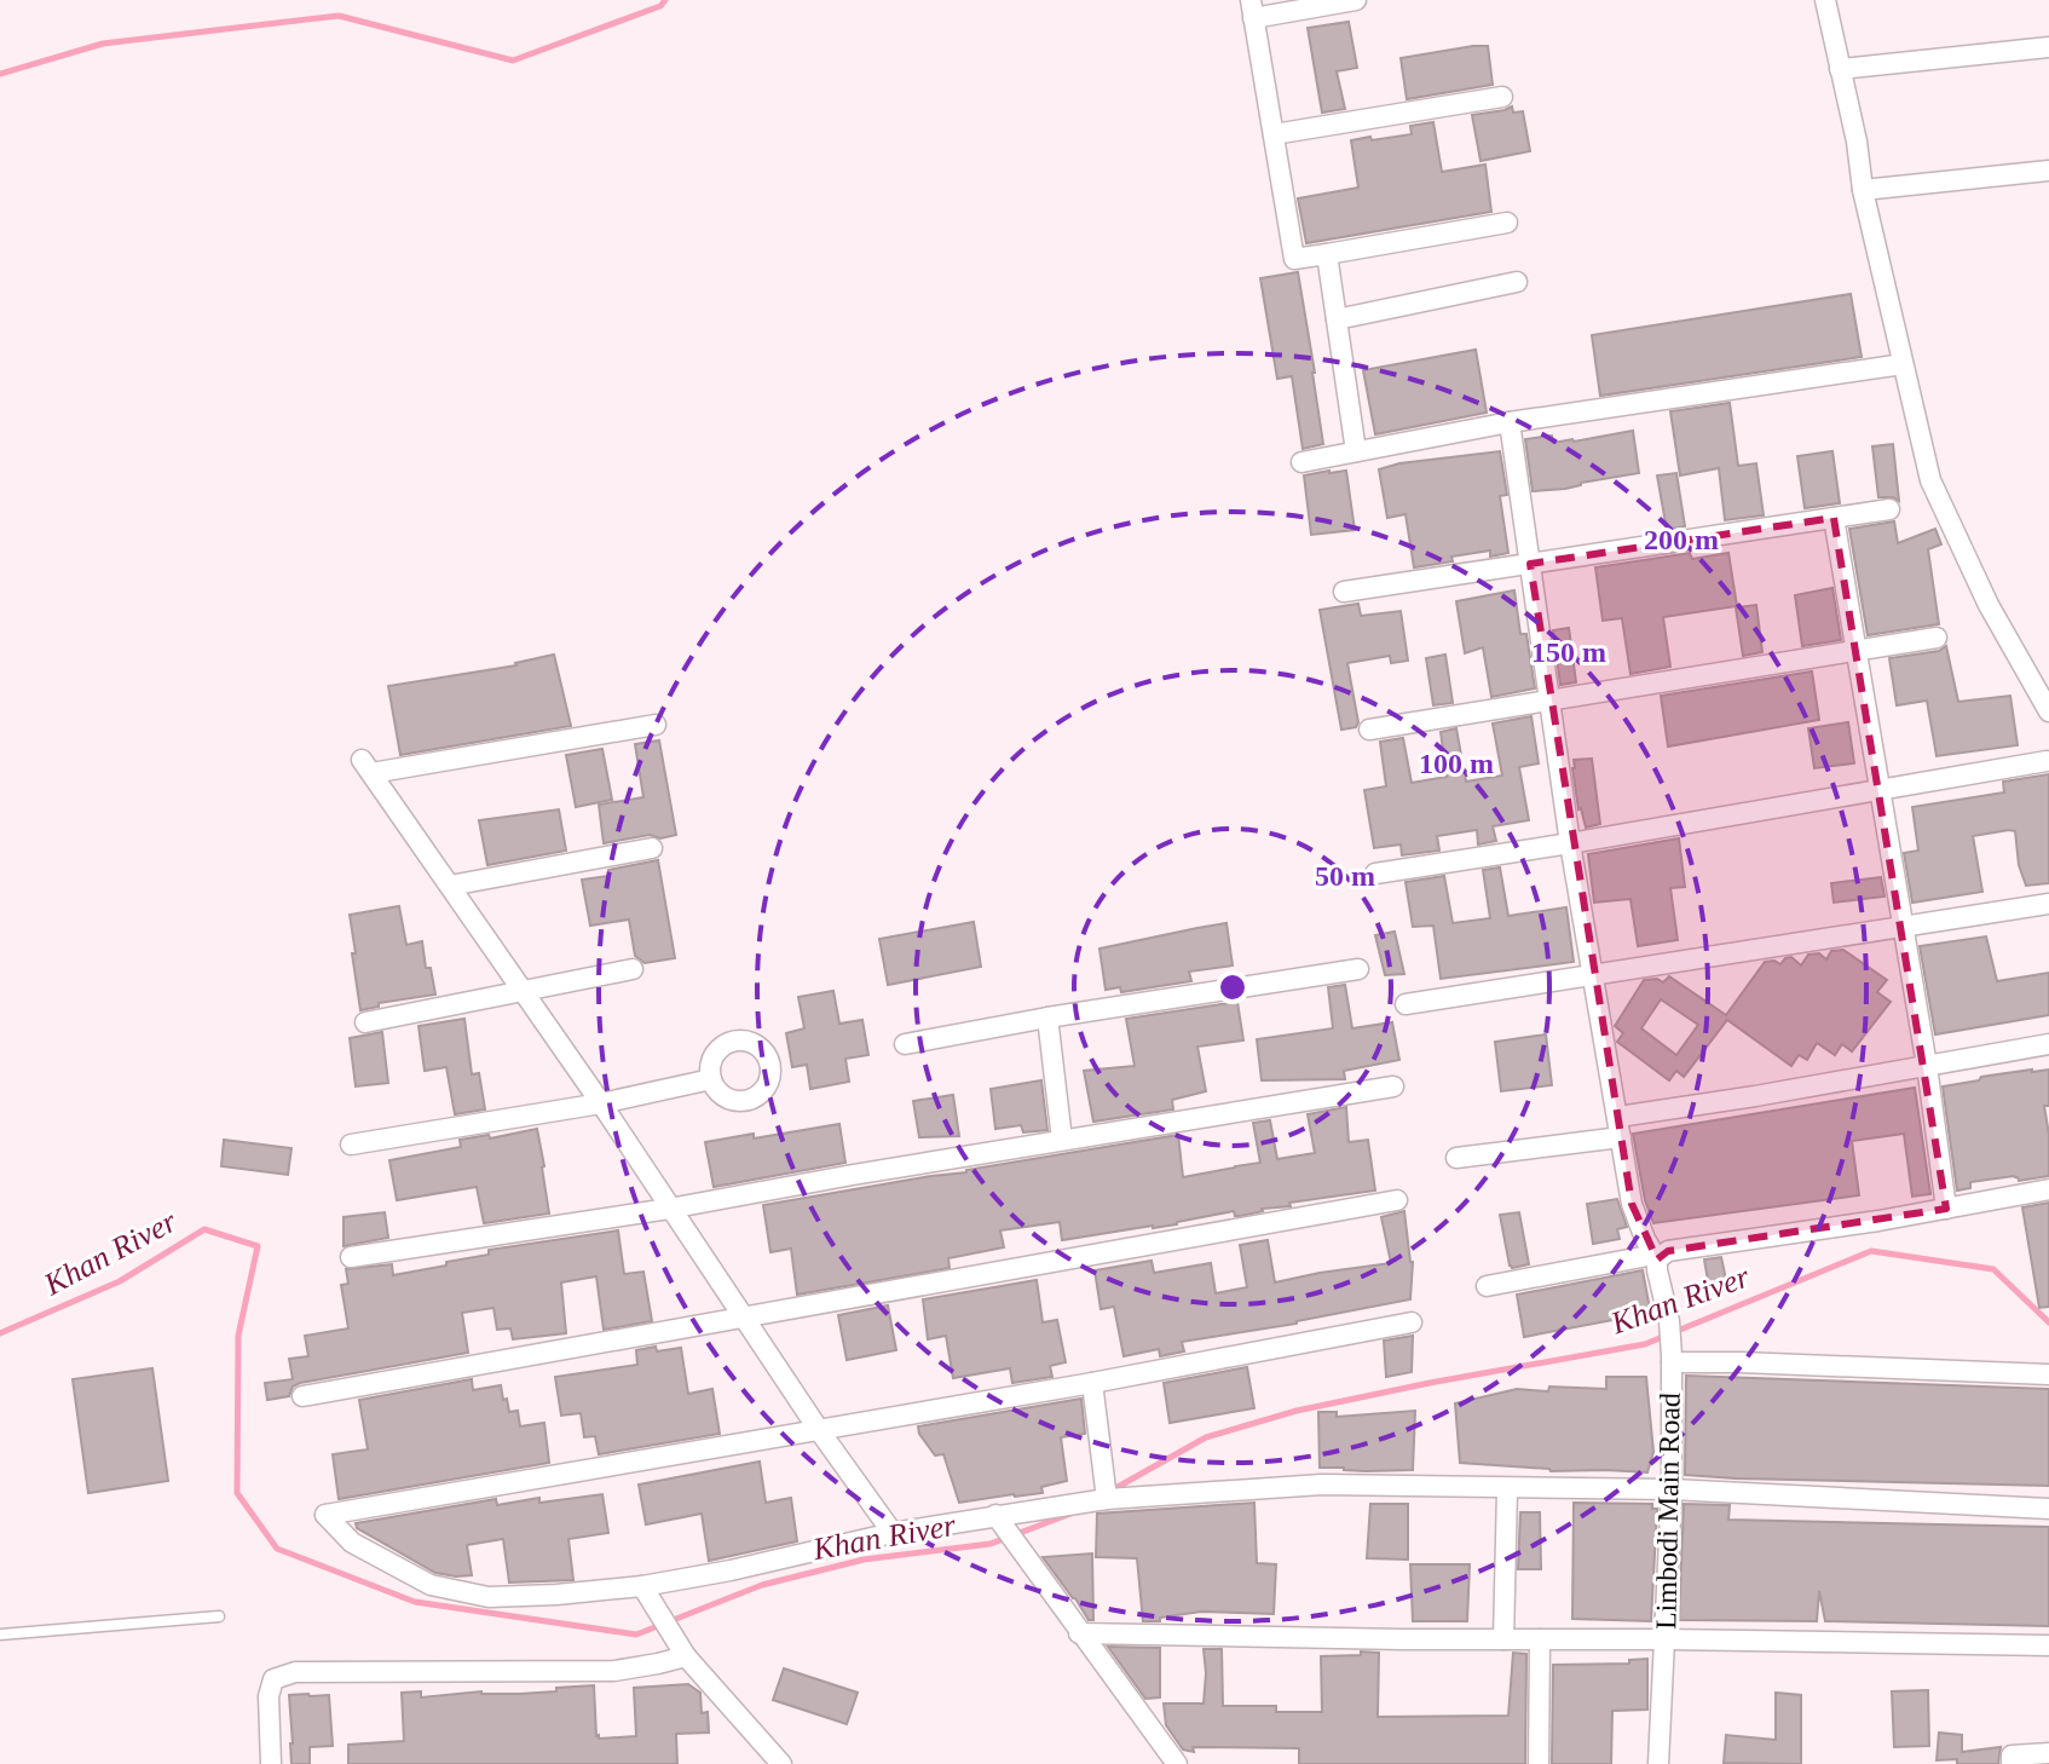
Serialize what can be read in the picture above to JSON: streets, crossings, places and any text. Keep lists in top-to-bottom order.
{
  "streets": {
    "street": ["Limbodi Main Road"]
  },
  "water": ["Khan River"],
  "rings": [
    "200 m",
    "150 m",
    "100 m",
    "50 m"
  ]
}
